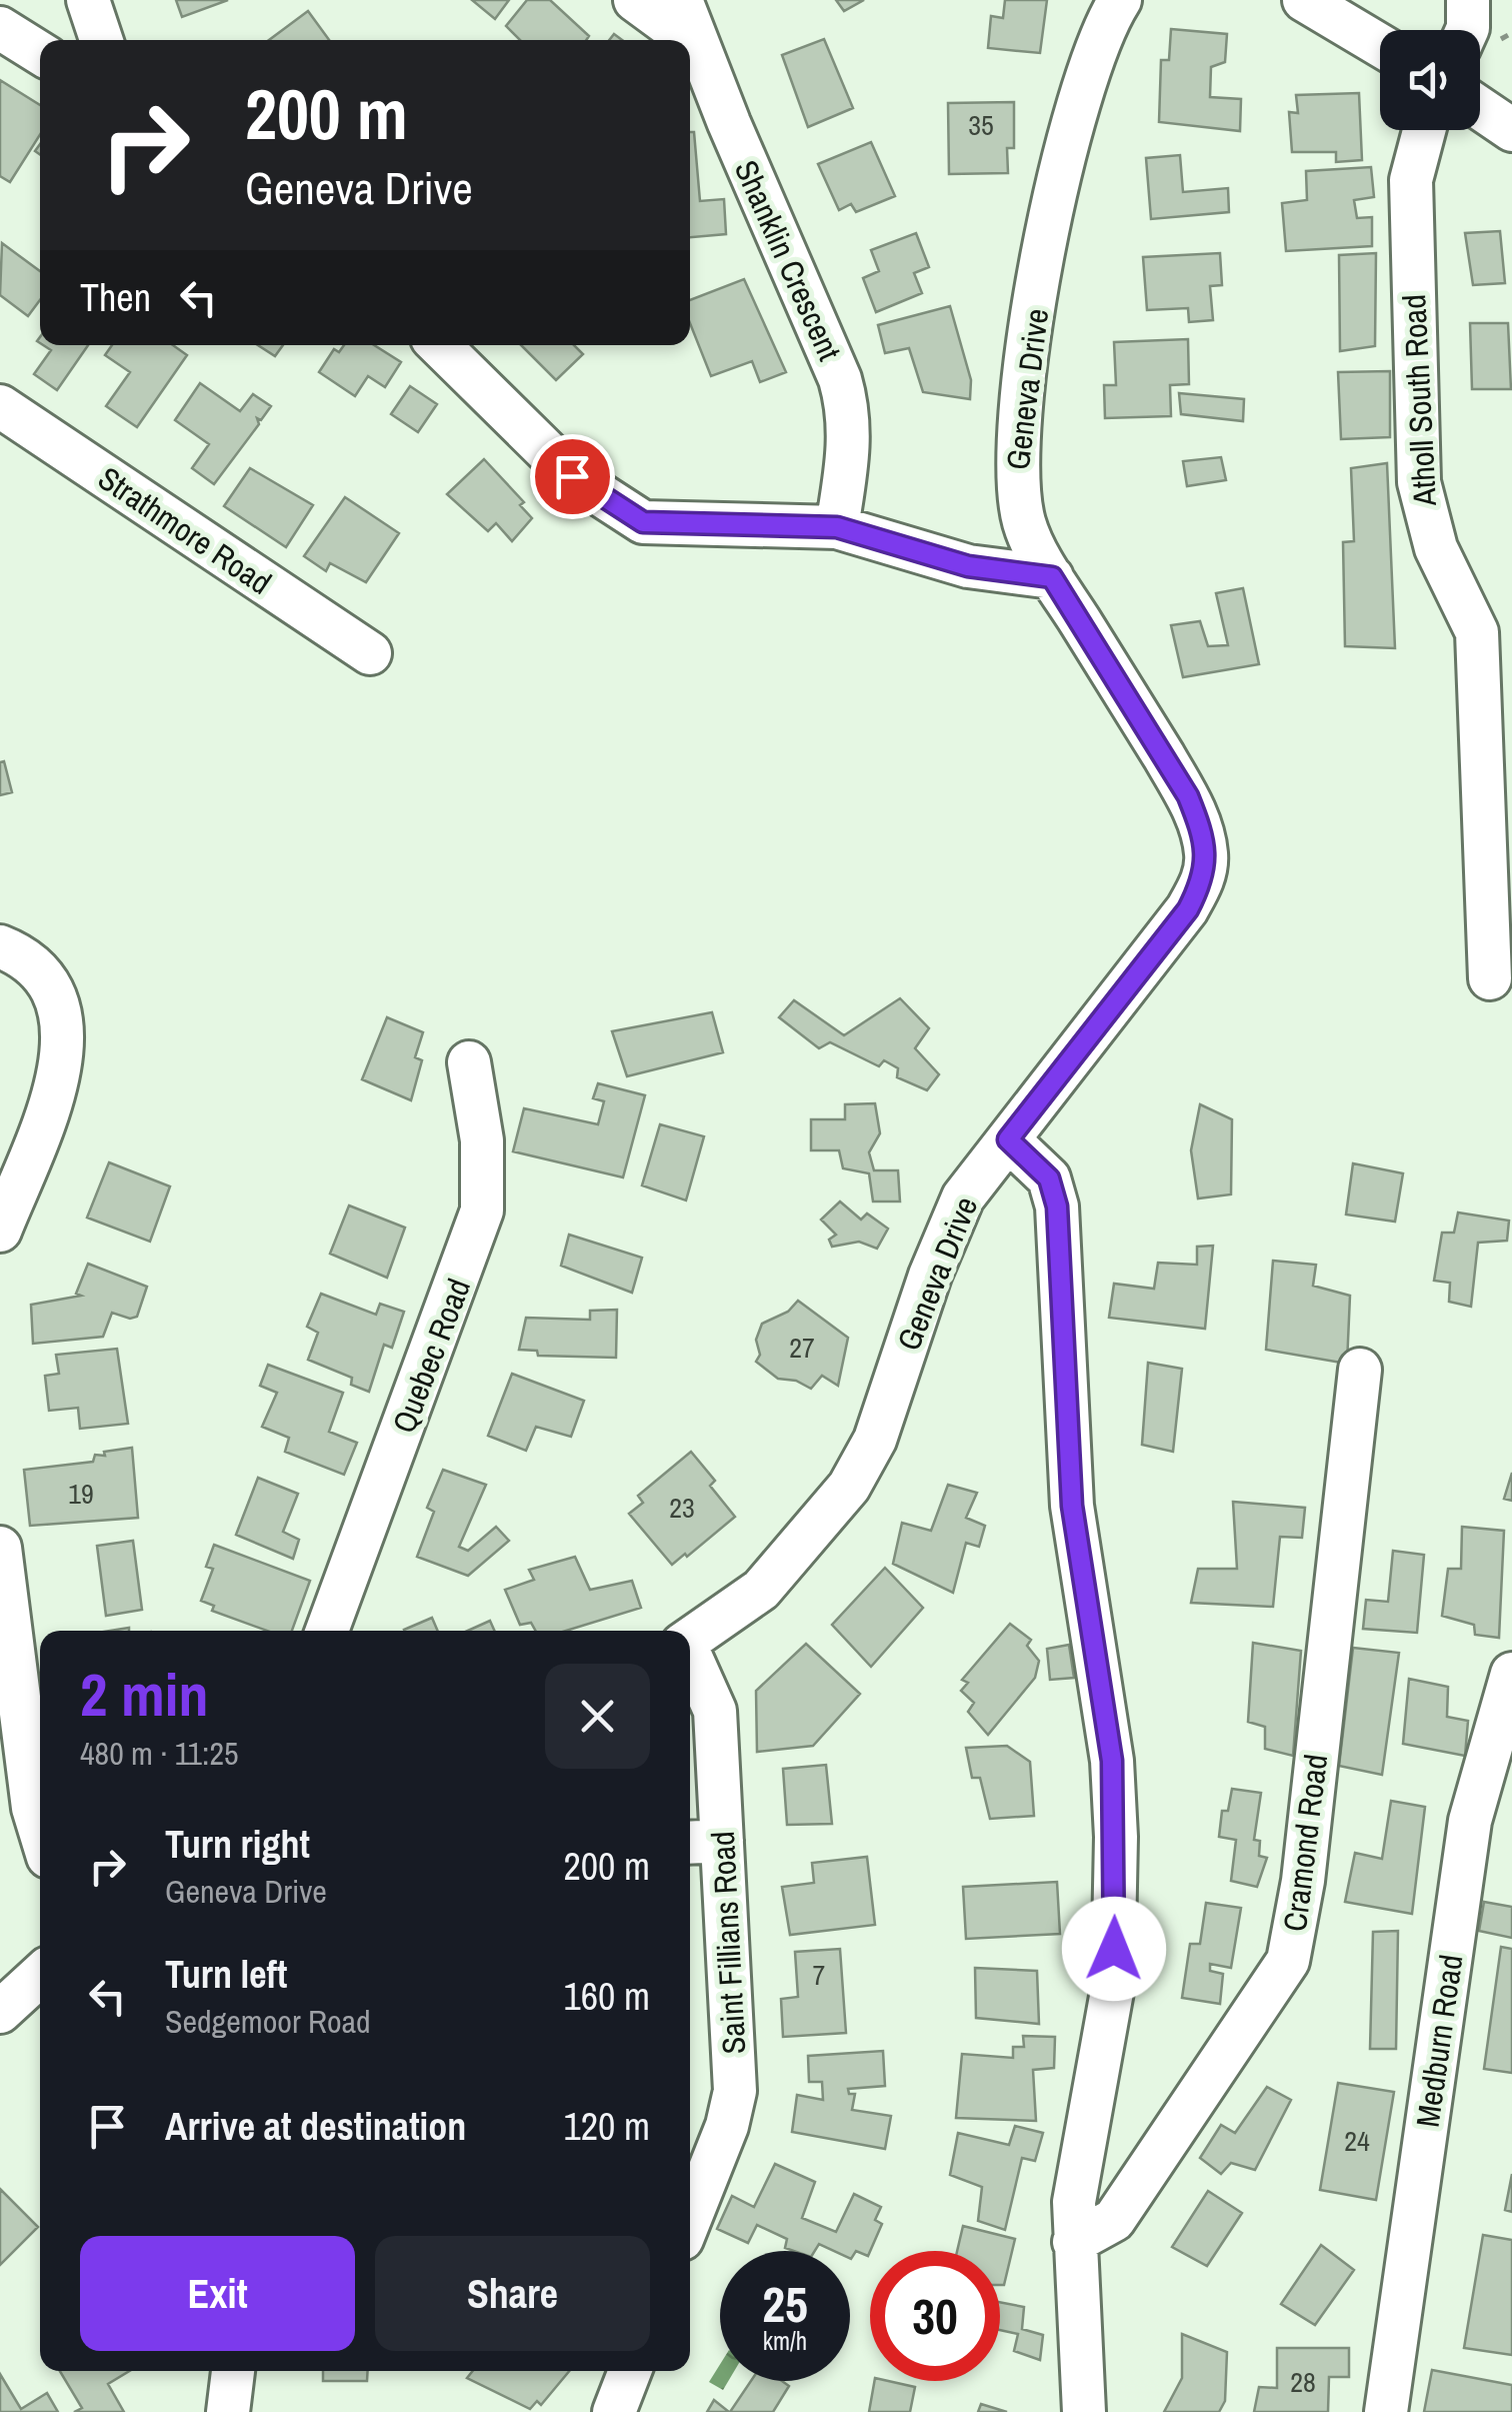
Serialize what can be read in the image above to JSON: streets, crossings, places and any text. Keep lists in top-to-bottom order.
{
  "streets": {
    "street": [
      "Shanklin Crescent",
      "Geneva Drive",
      "Atholl South Road",
      "Strathmore Road",
      "Quebec Road",
      "Cramond Road",
      "Saint Fillians Road",
      "Medburn Road"
    ]
  },
  "house_numbers": [
    "35",
    "27",
    "19",
    "23",
    "7",
    "24",
    "28"
  ],
  "page": {
    "turn": ["200 m", "Geneva Drive"],
    "then": "Then",
    "heading": ["2 min", "480 m · 11:25"],
    "list": [
      {
        "name": "Turn right",
        "note": "Geneva Drive",
        "value": "200 m"
      },
      {
        "name": "Turn left",
        "note": "Sedgemoor Road",
        "value": "160 m"
      },
      {
        "name": "Arrive at destination",
        "value": "120 m"
      }
    ],
    "buttons": ["Exit", "Share"],
    "speed": "25 km/h",
    "limit": "30"
  }
}
